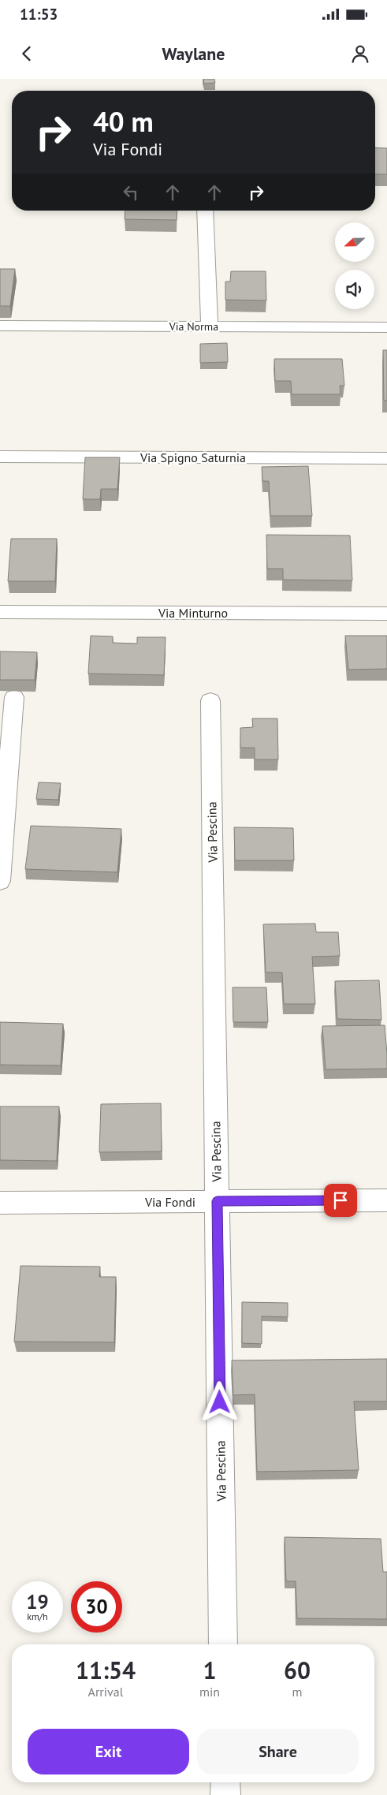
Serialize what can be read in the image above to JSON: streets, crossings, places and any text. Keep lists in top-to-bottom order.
{
  "streets": {
    "street": [
      "Via Norma",
      "Via Spigno Saturnia",
      "Via Minturno",
      "Via Pescina",
      "Via Fondi"
    ]
  },
  "crossings": [
    ["Via Pescina", "Via Fondi"]
  ],
  "north": "left",
  "page": {
    "status": "11:53",
    "header": "Waylane",
    "turn": ["40 m", "Via Fondi"],
    "speed": "19 km/h",
    "limit": "30",
    "eta": [
      "11:54",
      "Arrival",
      "1",
      "min",
      "60",
      "m"
    ],
    "buttons": ["Exit", "Share"]
  }
}
